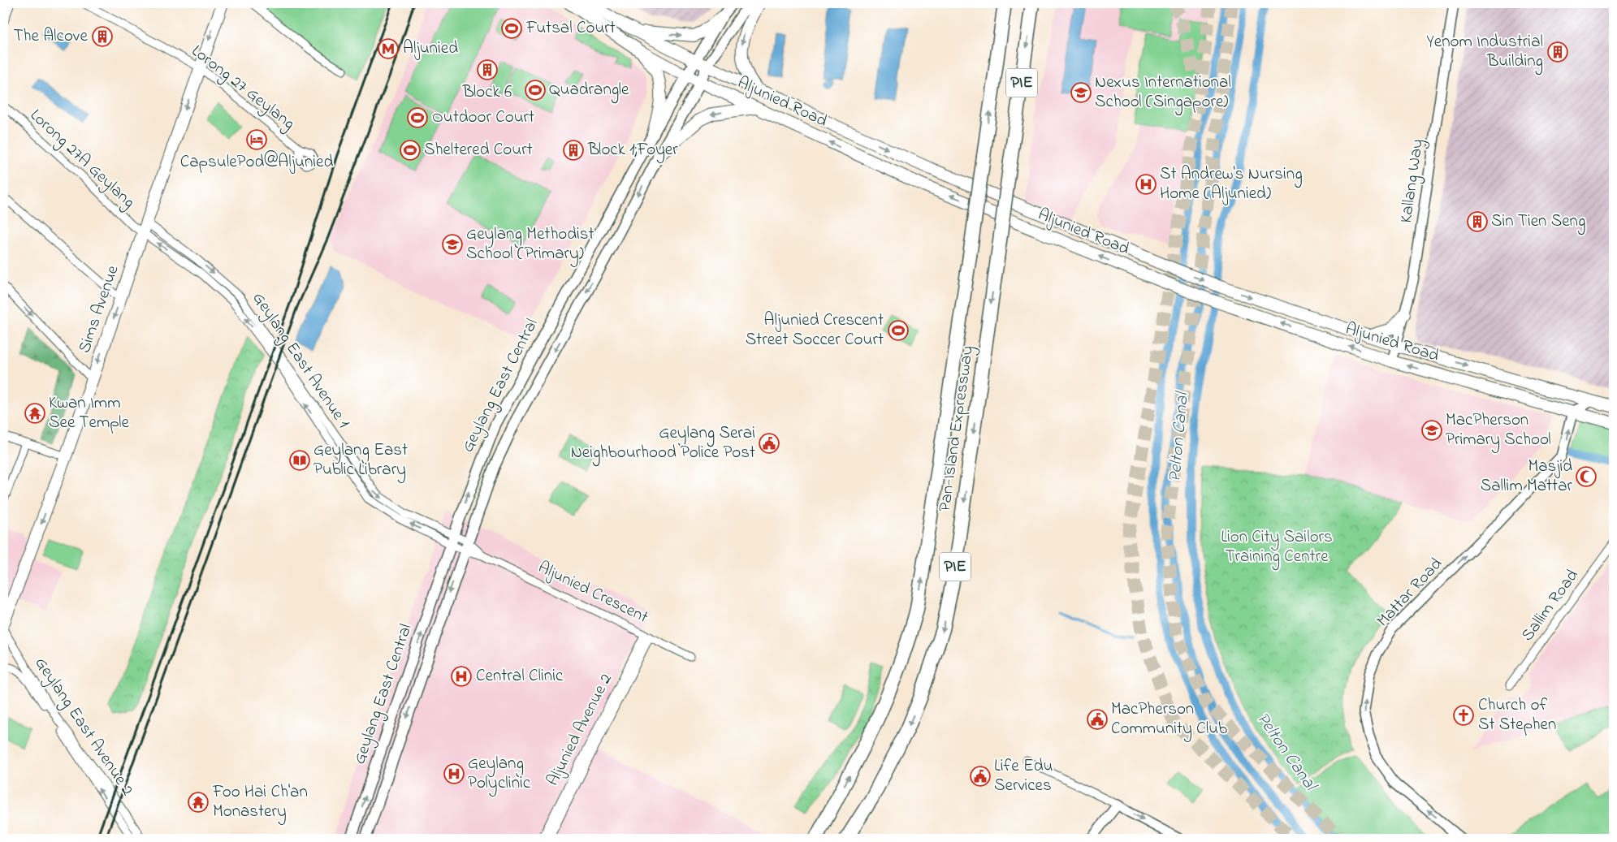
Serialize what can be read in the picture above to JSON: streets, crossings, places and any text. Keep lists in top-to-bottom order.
{
  "streets": {
    "highway": ["PIE", "Pan-Island Expressway"],
    "main road": ["Aljunied Road", "Sims Avenue", "Geylang East Central"],
    "street": [
      "Lorong 27 Geylang",
      "Lorong 27A Geylang",
      "Kallang Way",
      "Geylang East Avenue 1",
      "Aljunied Crescent",
      "Mattar Road",
      "Sallim Road",
      "Geylang East Avenue 2",
      "Aljunied Avenue 2"
    ]
  },
  "crossings": [
    ["Lorong 27 Geylang", "Sims Avenue"],
    ["Aljunied Road", "Kallang Way"],
    ["Aljunied Road", "Geylang East Central"],
    ["Aljunied Road", "Mattar Road"],
    ["Lorong 27A Geylang", "Sims Avenue"],
    ["Lorong 27A Geylang", "Geylang East Avenue 1"],
    ["Sims Avenue", "Geylang East Avenue 1"],
    ["Geylang East Avenue 1", "Geylang East Central"],
    ["Geylang East Avenue 1", "Aljunied Crescent"],
    ["Geylang East Central", "Aljunied Crescent"],
    ["Aljunied Crescent", "Aljunied Avenue 2"]
  ],
  "one_way": ["Sims Avenue", "Mattar Road"],
  "water": ["Pelton Canal"],
  "parks": ["Lion City Sailors Training Centre"],
  "places": {
    "sports": [
      "Futsal Court",
      "Quadrangle",
      "Outdoor Court",
      "Sheltered Court",
      "Aljunied Crescent Street Soccer Court"
    ],
    "building": [
      "The Alcove",
      "Yenom Industrial Building",
      "Block 6",
      "Block 1;Foyer",
      "Sin Tien Seng"
    ],
    "metro station": ["Aljunied"],
    "school or university": ["Nexus International School (Singapore)", "Geylang Methodist School (Primary)", "MacPherson Primary School"],
    "hotel": ["CapsulePod@Aljunied"],
    "hospital": ["St Andrew's Nursing Home (Aljunied)", "Central Clinic", "Geylang Polyclinic"],
    "temple": ["Kwan Imm See Temple", "Foo Hai Ch'an Monastery"],
    "public building": ["Geylang Serai Neighbourhood Police Post", "MacPherson Community Club", "Life Edu Services"],
    "library": ["Geylang East Public Library"],
    "mosque": ["Masjid Sallim Mattar"],
    "church": ["Church of St Stephen"]
  }
}
